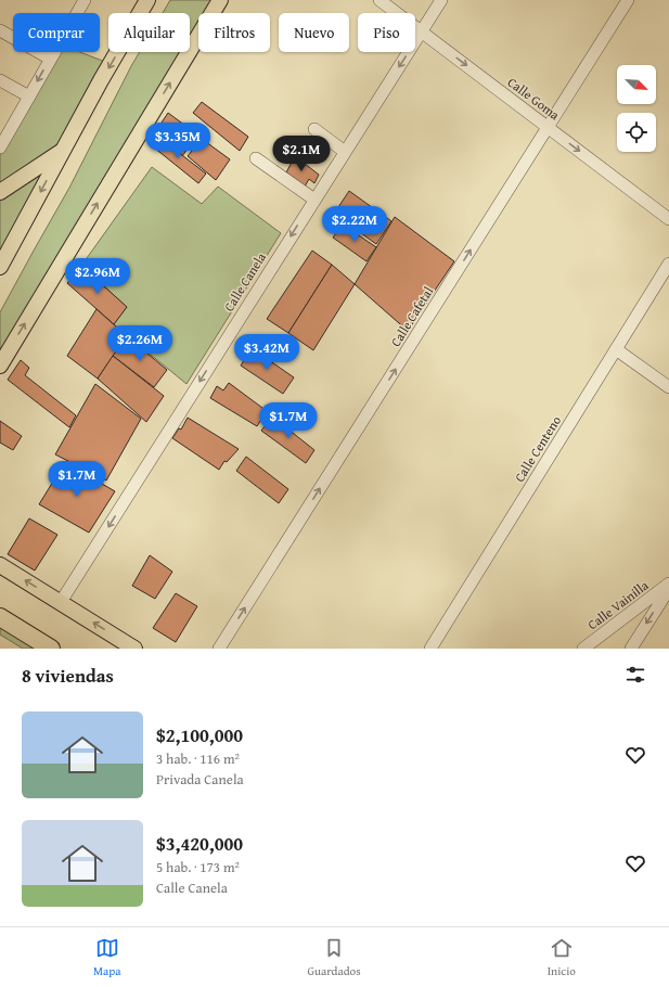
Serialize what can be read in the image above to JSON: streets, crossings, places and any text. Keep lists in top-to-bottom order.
{
  "streets": {
    "street": [
      "Calle Goma",
      "Calle Canela",
      "Calle Cafetal",
      "Calle Centeno",
      "Calle Vainilla"
    ]
  },
  "crossings": [
    ["Calle Goma", "Calle Canela"],
    ["Calle Goma", "Calle Cafetal"]
  ],
  "one_way": ["Calle Goma", "Calle Canela", "Calle Cafetal"],
  "north": "bottom right",
  "page": {
    "chip": [
      "Comprar",
      "Alquilar",
      "Filtros",
      "Nuevo",
      "Piso"
    ],
    "price": [
      "$3.35M",
      "$2.1M",
      "$2.22M",
      "$2.96M",
      "$2.26M",
      "$3.42M",
      "$1.7M",
      "$1.7M"
    ],
    "heading": "8 viviendas",
    "list": [
      {
        "name": "$2,100,000",
        "note": "3 hab. · 116 m² · Privada Canela"
      },
      {
        "name": "$3,420,000",
        "note": "5 hab. · 173 m² · Calle Canela"
      }
    ],
    "tabs": ["Mapa", "Guardados", "Inicio"]
  }
}
